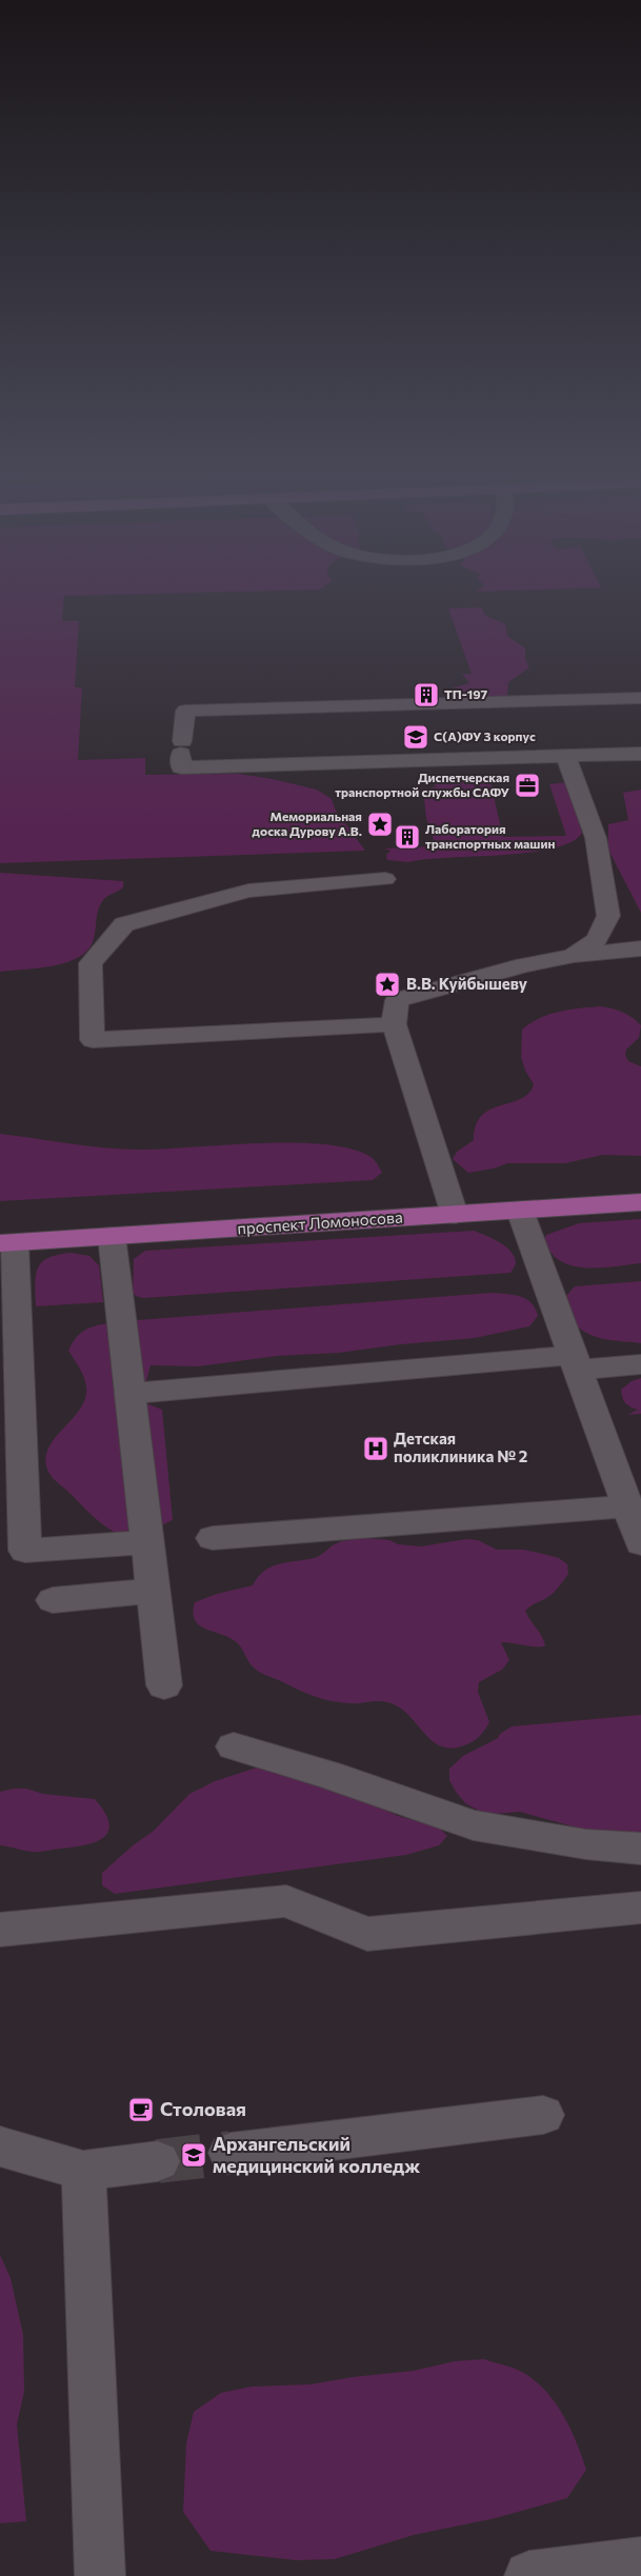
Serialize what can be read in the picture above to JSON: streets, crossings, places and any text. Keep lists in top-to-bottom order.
{
  "streets": {
    "main road": ["проспект Ломоносова"]
  },
  "places": {
    "building": ["ТП-197", "Лаборатория транспортных машин"],
    "school or university": ["С(А)ФУ 3 корпус", "Архангельский медицинский колледж"],
    "office": ["Диспетчерская транспортной службы САФУ"],
    "place": ["Мемориальная доска Дурову А.В.", "В.В. Куйбышеву"],
    "hospital": ["Детская поликлиника № 2"],
    "cafe": ["Столовая"]
  }
}
